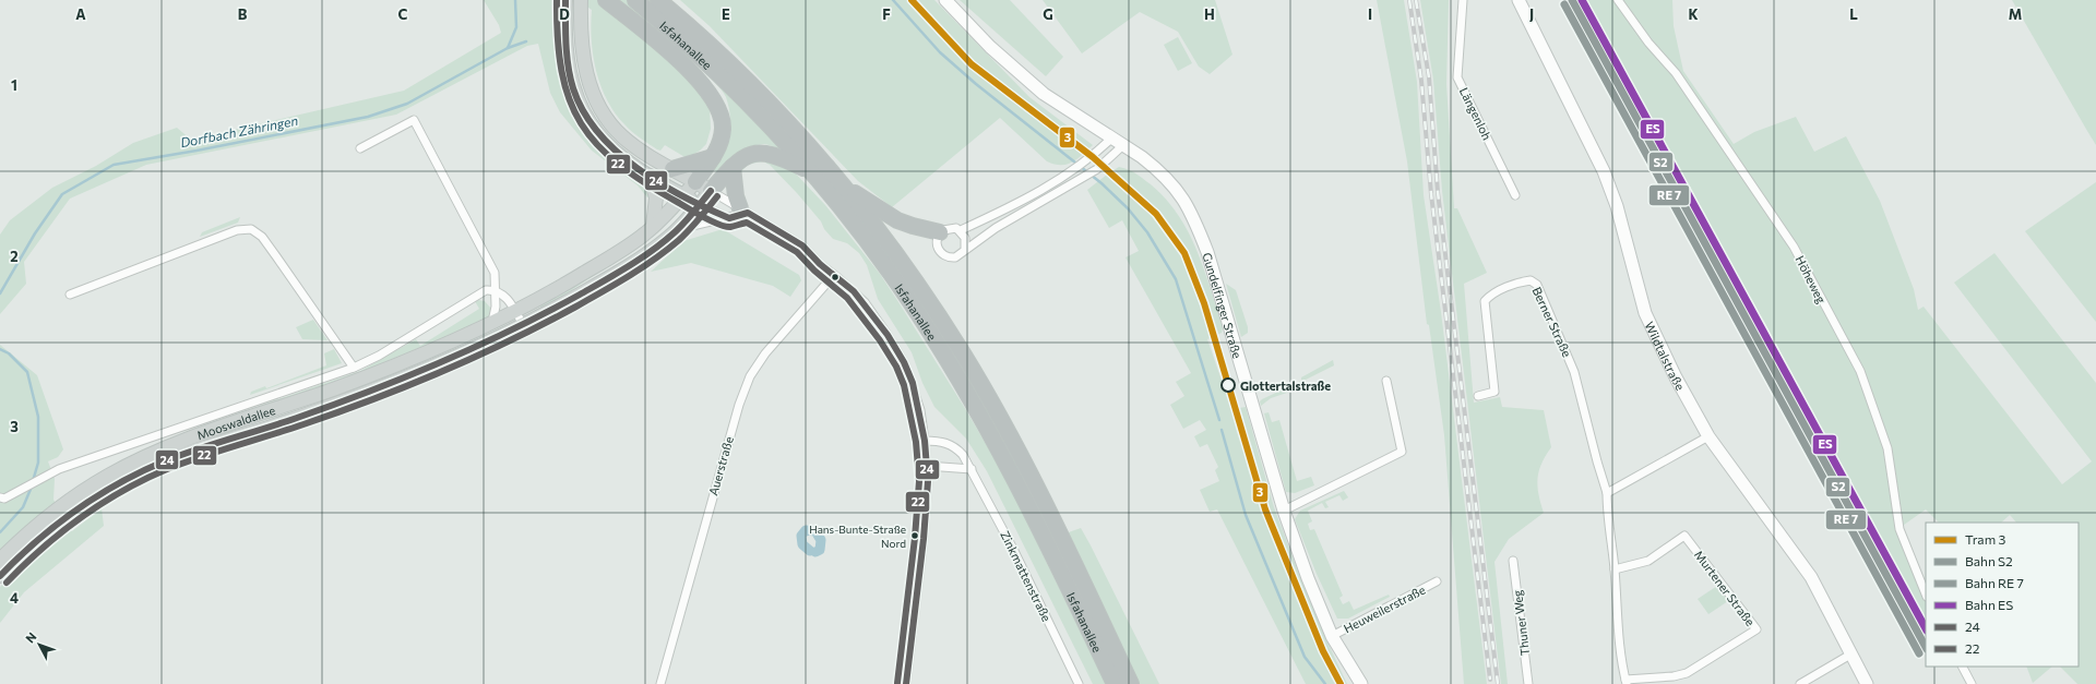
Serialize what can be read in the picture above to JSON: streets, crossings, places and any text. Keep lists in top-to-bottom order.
{
  "streets": {
    "highway": ["Isfahanallee"],
    "main road": ["Mooswaldallee"],
    "street": [
      "Längenloh",
      "Höheweg",
      "Gundelfinger Straße",
      "Berner Straße",
      "Wildtalstraße",
      "Auerstraße",
      "Zinkmattenstraße",
      "Murtener Straße",
      "Heuweilerstraße",
      "Thuner Weg"
    ]
  },
  "crossings": [
    ["Gundelfinger Straße", "Heuweilerstraße"],
    ["Berner Straße", "Murtener Straße"]
  ],
  "water": ["Dorfbach Zähringen"],
  "places": ["Glottertalstraße", "Hans-Bunte-Straße Nord"],
  "lines": [
    "tram line 3",
    "rail line S2",
    "rail line ES",
    "transit line 24",
    "transit line 22"
  ],
  "legend": [
    "Tram 3",
    "Bahn S2",
    "Bahn RE 7",
    "Bahn ES",
    "24",
    "22"
  ],
  "north": "top left",
  "grid": {
    "columns": [
      "A",
      "B",
      "C",
      "D",
      "E",
      "F",
      "G",
      "H",
      "I",
      "J",
      "K",
      "L",
      "M"
    ],
    "rows": [
      "1",
      "2",
      "3",
      "4"
    ]
  }
}
